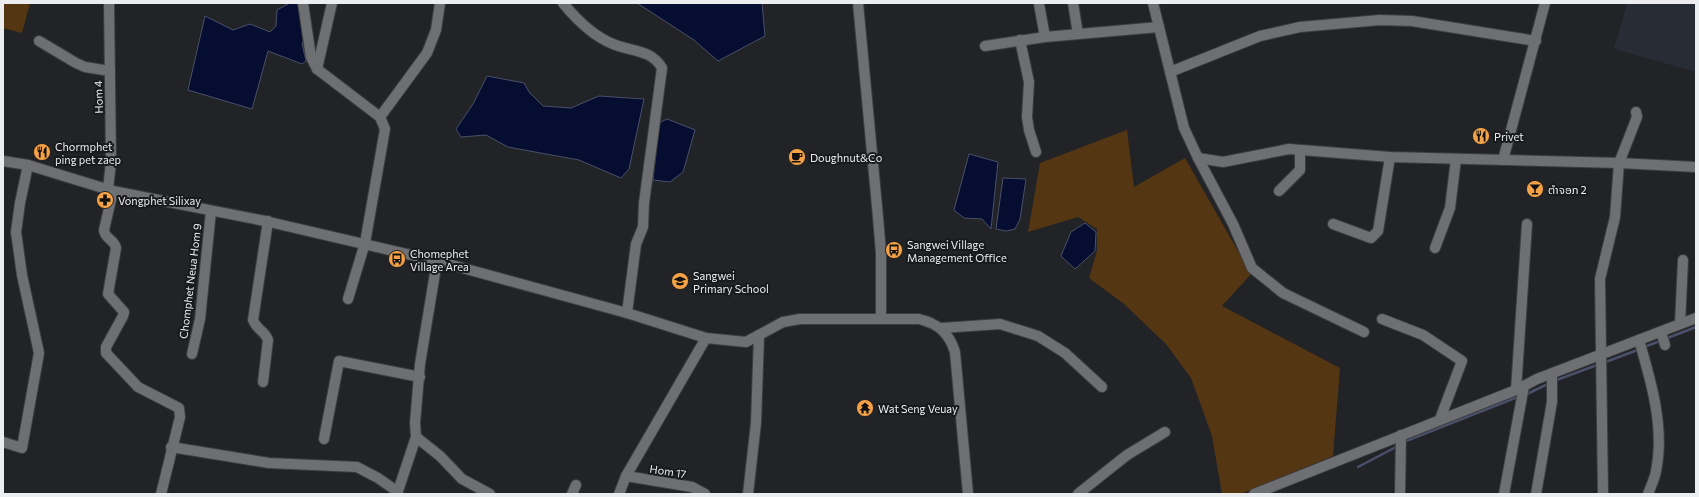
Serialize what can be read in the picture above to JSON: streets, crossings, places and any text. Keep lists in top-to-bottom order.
{
  "streets": {
    "street": ["Hom 4", "Chomphet Neua Hom 9", "Hom 17"]
  },
  "places": {
    "restaurant": ["Privet", "Chormphet ping pet zaep"],
    "cafe": ["Doughnut&Co"],
    "bar": ["ຕຳຈອກ 2"],
    "pharmacy": ["Vongphet Silixay"],
    "bus stop": ["Sangwei Village Management Office", "Chomephet Village Area"],
    "school or university": ["Sangwei Primary School"],
    "temple": ["Wat Seng Veuay"]
  }
}
